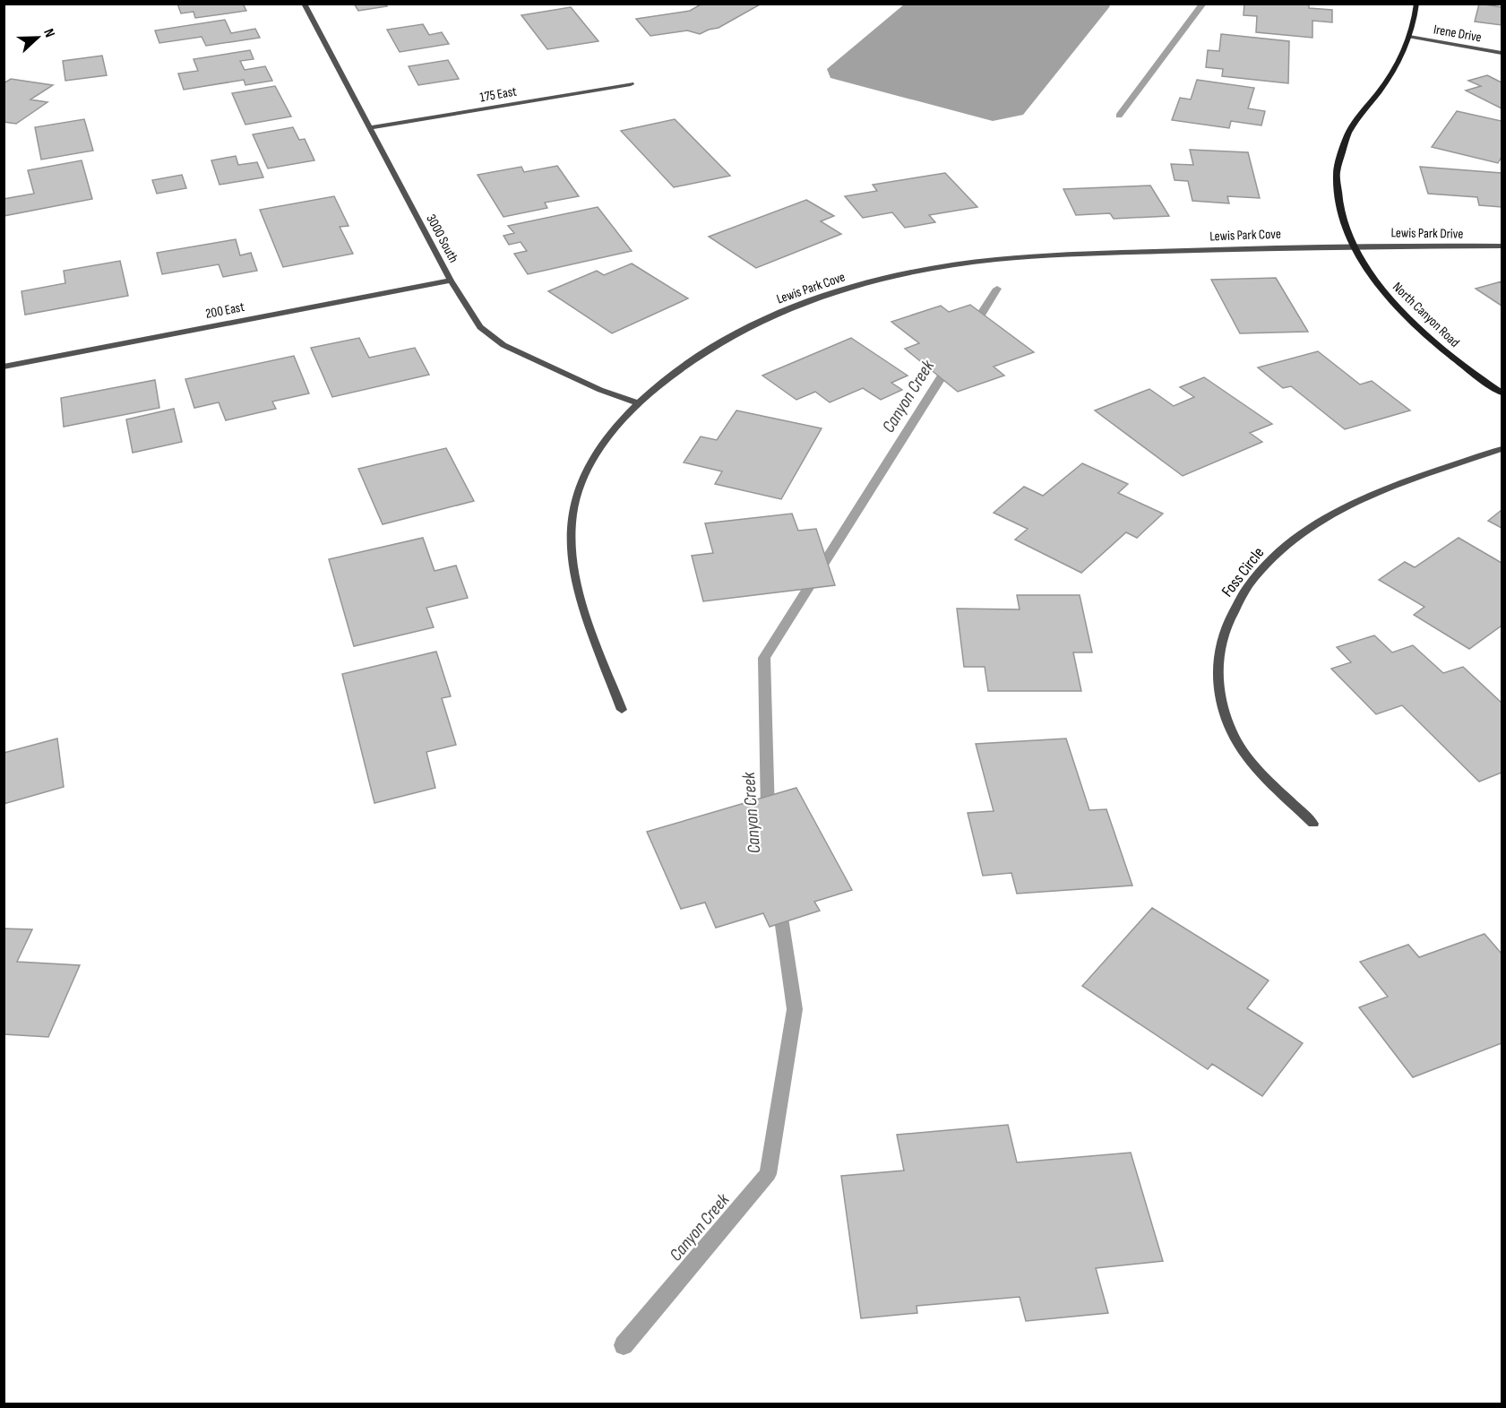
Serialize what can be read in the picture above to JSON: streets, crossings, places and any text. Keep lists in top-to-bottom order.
{
  "streets": {
    "street": [
      "Irene Drive",
      "175 East",
      "Lewis Park Drive",
      "Lewis Park Cove",
      "3000 South",
      "200 East",
      "North Canyon Road",
      "Foss Circle"
    ]
  },
  "crossings": [
    ["Irene Drive", "North Canyon Road"],
    ["175 East", "3000 South"],
    ["Lewis Park Drive", "Lewis Park Cove"],
    ["Lewis Park Drive", "North Canyon Road"],
    ["Lewis Park Cove", "3000 South"],
    ["Lewis Park Cove", "North Canyon Road"],
    ["3000 South", "200 East"]
  ],
  "water": ["Canyon Creek"],
  "north": "right"
}
